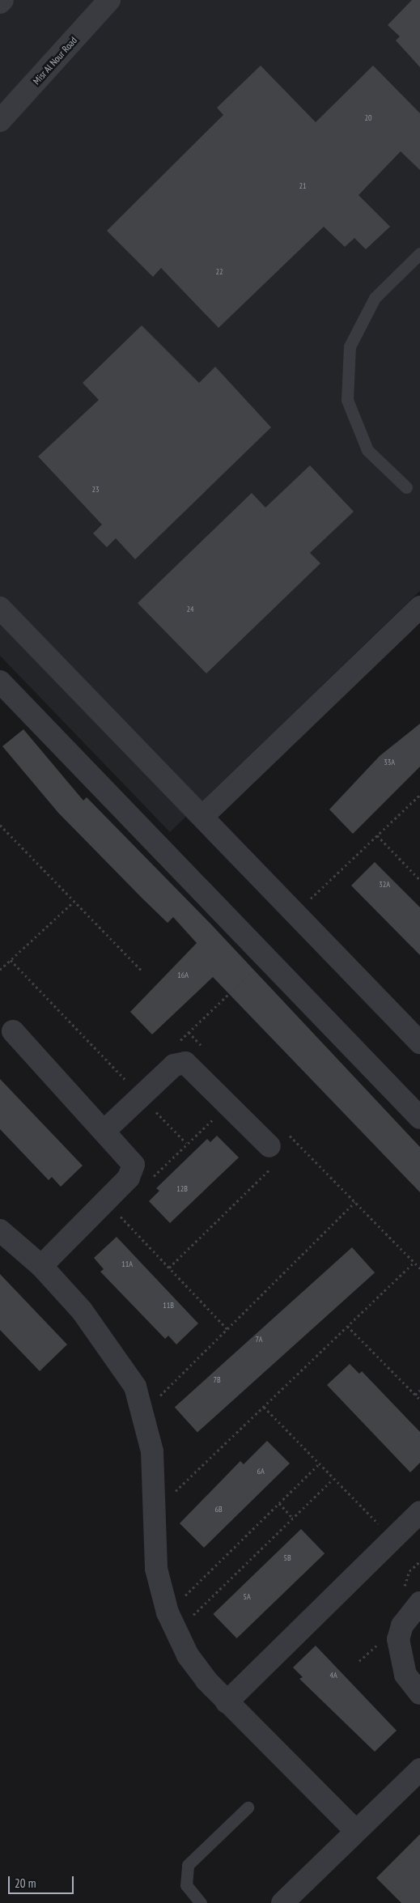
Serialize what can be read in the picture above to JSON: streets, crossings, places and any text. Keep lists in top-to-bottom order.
{
  "streets": {
    "street": ["Misr Al Nour Road"]
  },
  "house_numbers": [
    "20",
    "21",
    "22",
    "23",
    "24",
    "33A",
    "32A",
    "16A",
    "12B",
    "11A",
    "11B",
    "7A",
    "7B",
    "6A",
    "6B",
    "5B",
    "5A",
    "4A"
  ],
  "scale_bar": "20 m"
}
